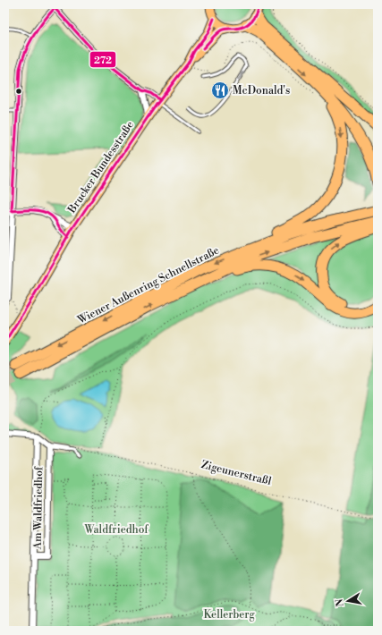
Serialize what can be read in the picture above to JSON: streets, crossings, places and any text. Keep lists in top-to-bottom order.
{
  "streets": {
    "highway": ["Wiener Außenring Schnellstraße"],
    "main road": ["Brucker Bundesstraße"],
    "street": ["Am Waldfriedhof"],
    "path": ["Zigeunerstraßl"]
  },
  "parks": ["Waldfriedhof", "Kellerberg"],
  "places": {
    "restaurant": ["McDonald's"]
  },
  "lines": ["transit line 272"],
  "north": "left"
}
